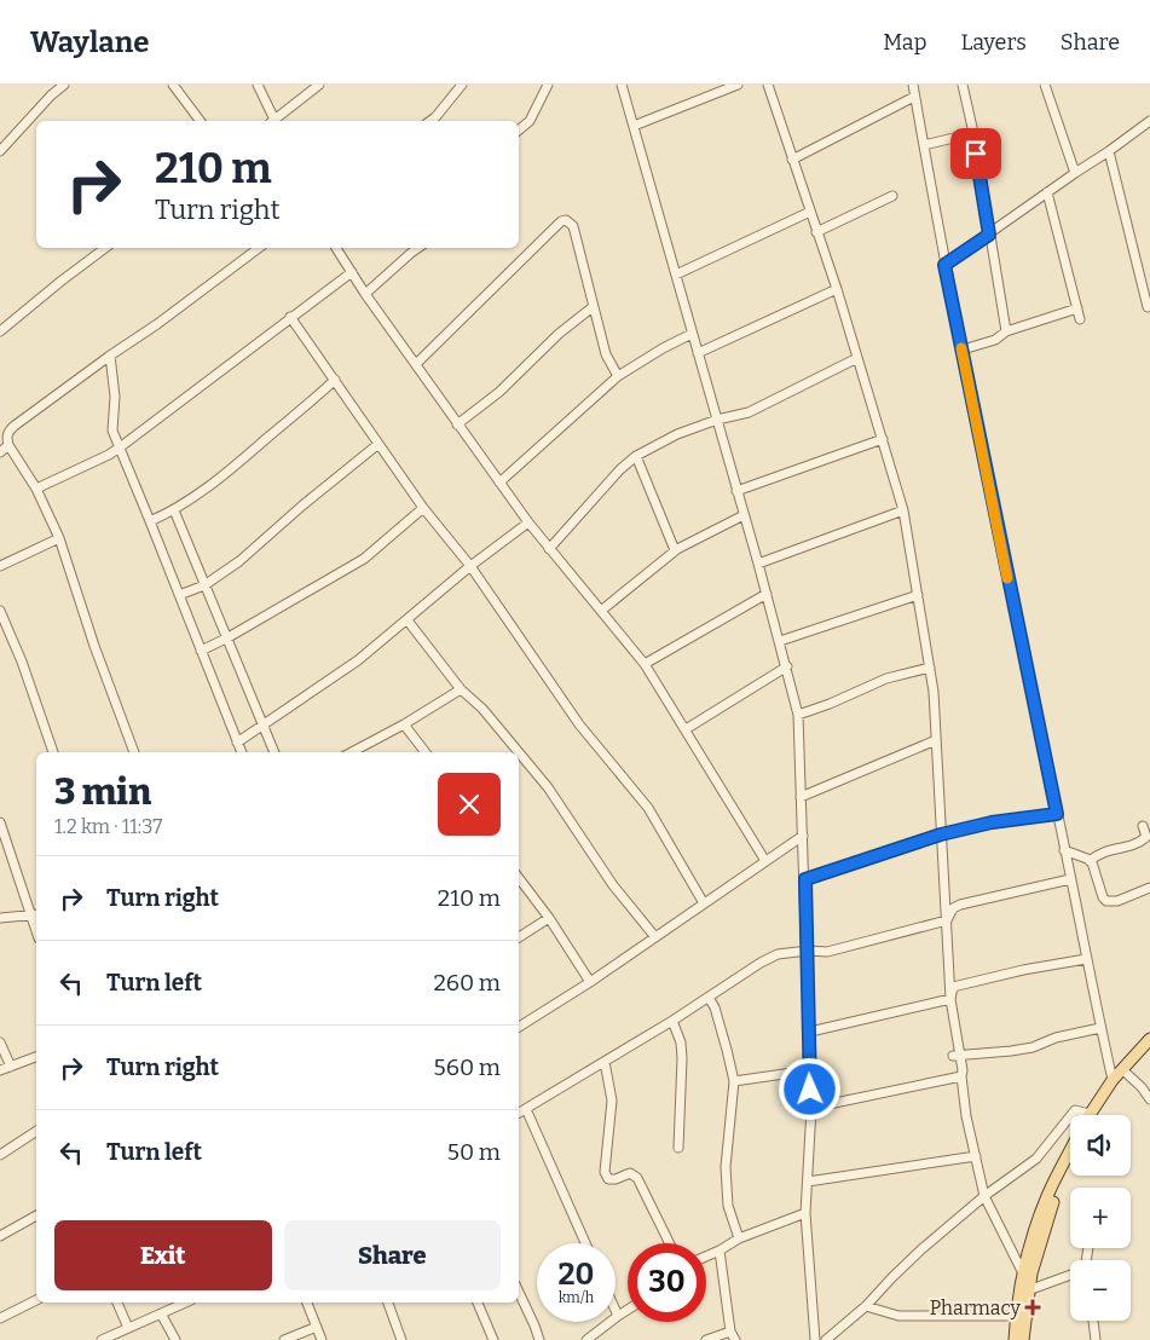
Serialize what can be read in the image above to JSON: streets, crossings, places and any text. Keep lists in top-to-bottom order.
{
  "places": {
    "health": ["Pharmacy"]
  },
  "page": {
    "header": "Waylane",
    "nav": ["Map", "Layers", "Share"],
    "turn": ["210 m", "Turn right"],
    "heading": ["3 min", "1.2 km · 11:37"],
    "list": [
      {
        "name": "Turn right",
        "value": "210 m"
      },
      {
        "name": "Turn left",
        "value": "260 m"
      },
      {
        "name": "Turn right",
        "value": "560 m"
      },
      {
        "name": "Turn left",
        "value": "50 m"
      }
    ],
    "map_buttons": ["+", "−"],
    "buttons": ["Exit", "Share"],
    "speed": "20 km/h",
    "limit": "30"
  }
}
